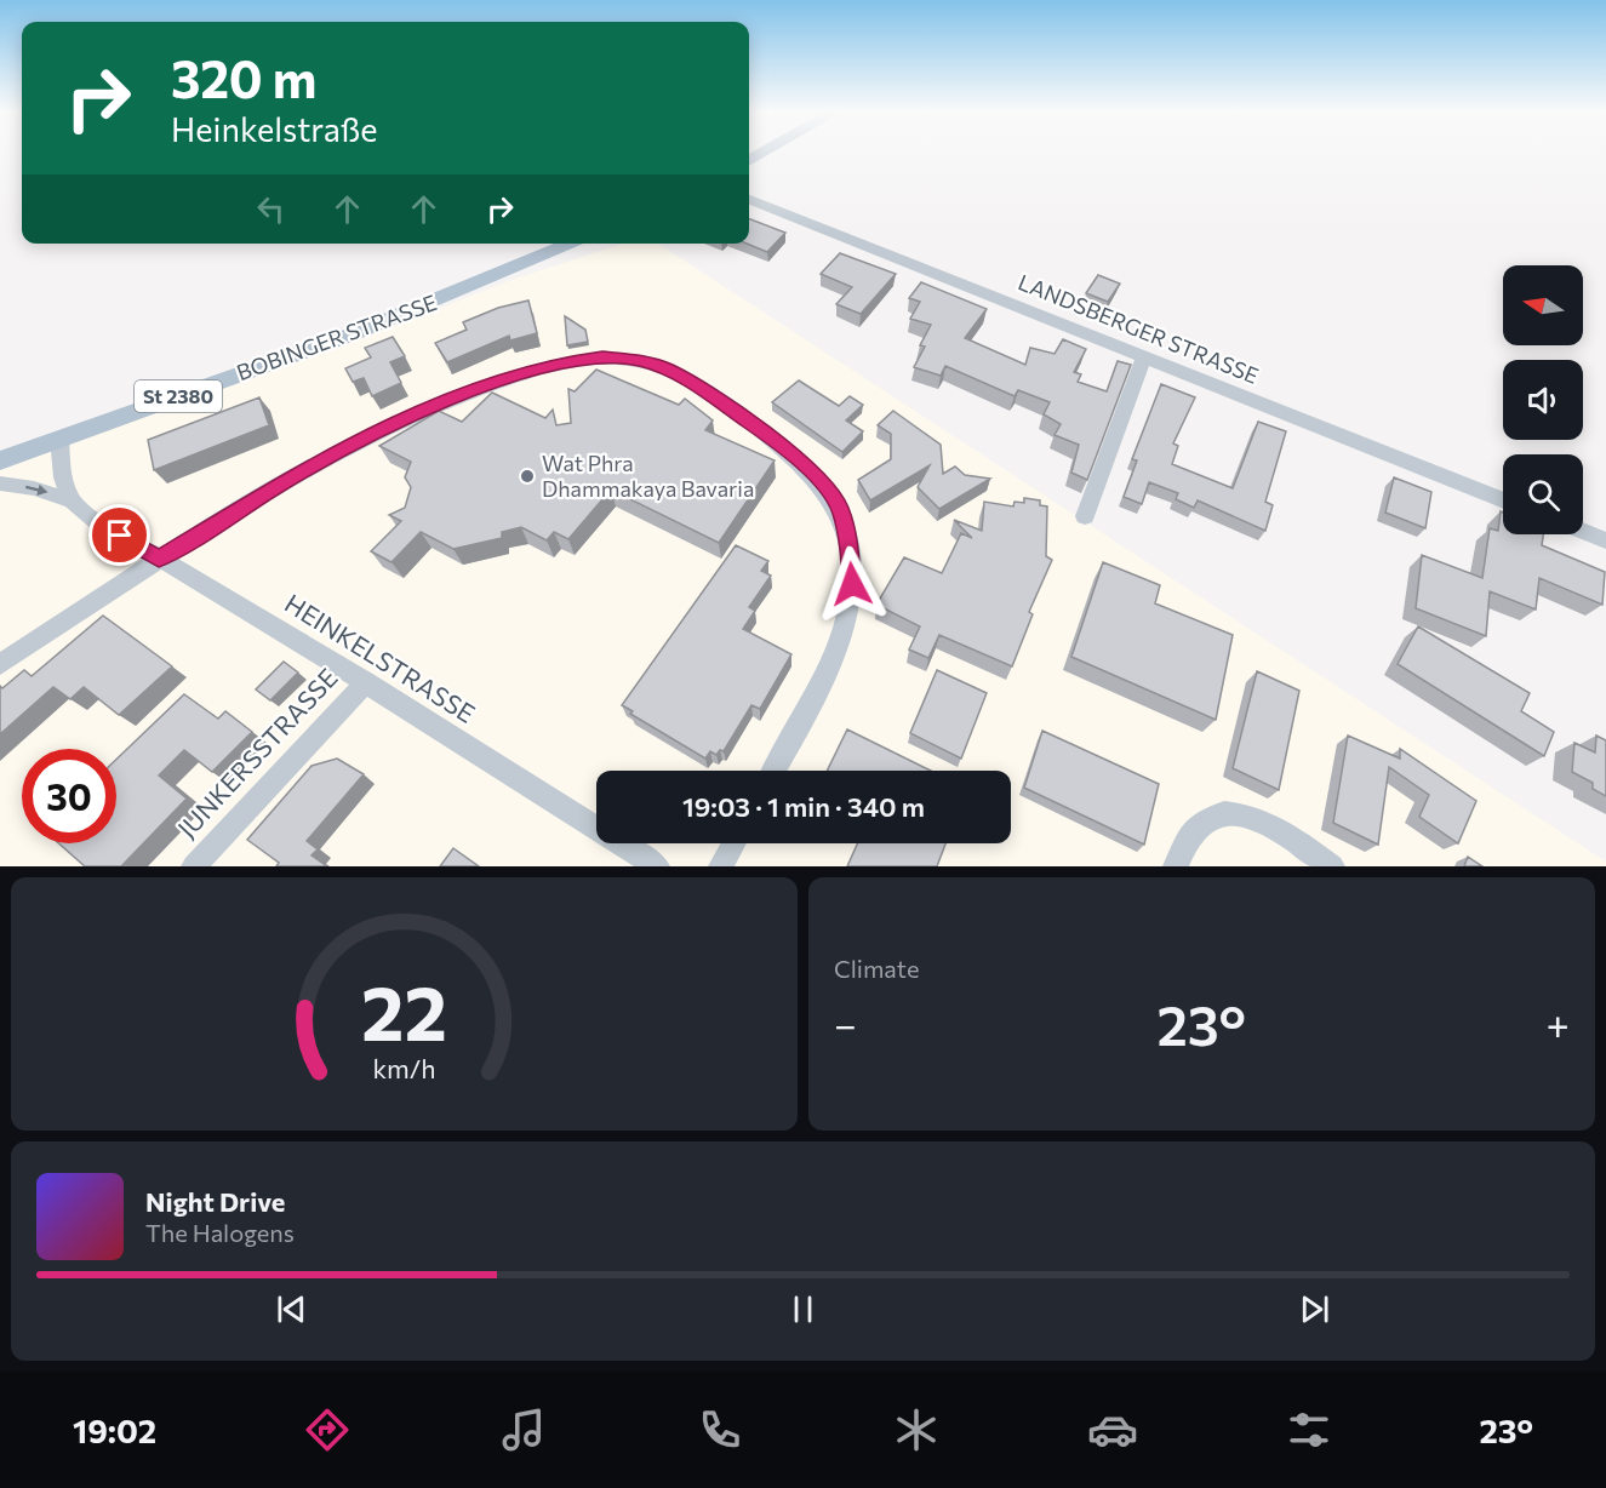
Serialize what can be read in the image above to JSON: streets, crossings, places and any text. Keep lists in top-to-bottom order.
{
  "streets": {
    "main road": ["BOBINGER STRASSE", "St 2380"],
    "street": ["LANDSBERGER STRASSE", "HEINKELSTRASSE", "JUNKERSSTRASSE"]
  },
  "crossings": [
    ["HEINKELSTRASSE", "JUNKERSSTRASSE"]
  ],
  "places": ["Wat Phra Dhammakaya Bavaria"],
  "north": "left",
  "page": {
    "turn": ["320 m", "Heinkelstraße"],
    "limit": "30",
    "trip": "19:03 · 1 min · 340 m",
    "tile": "Climate",
    "heat": ["−", "23°", "+"],
    "song": ["Night Drive", "The Halogens"],
    "tabs": ["19:02", "23°"],
    "gauge": ["22", "km/h"]
  }
}
